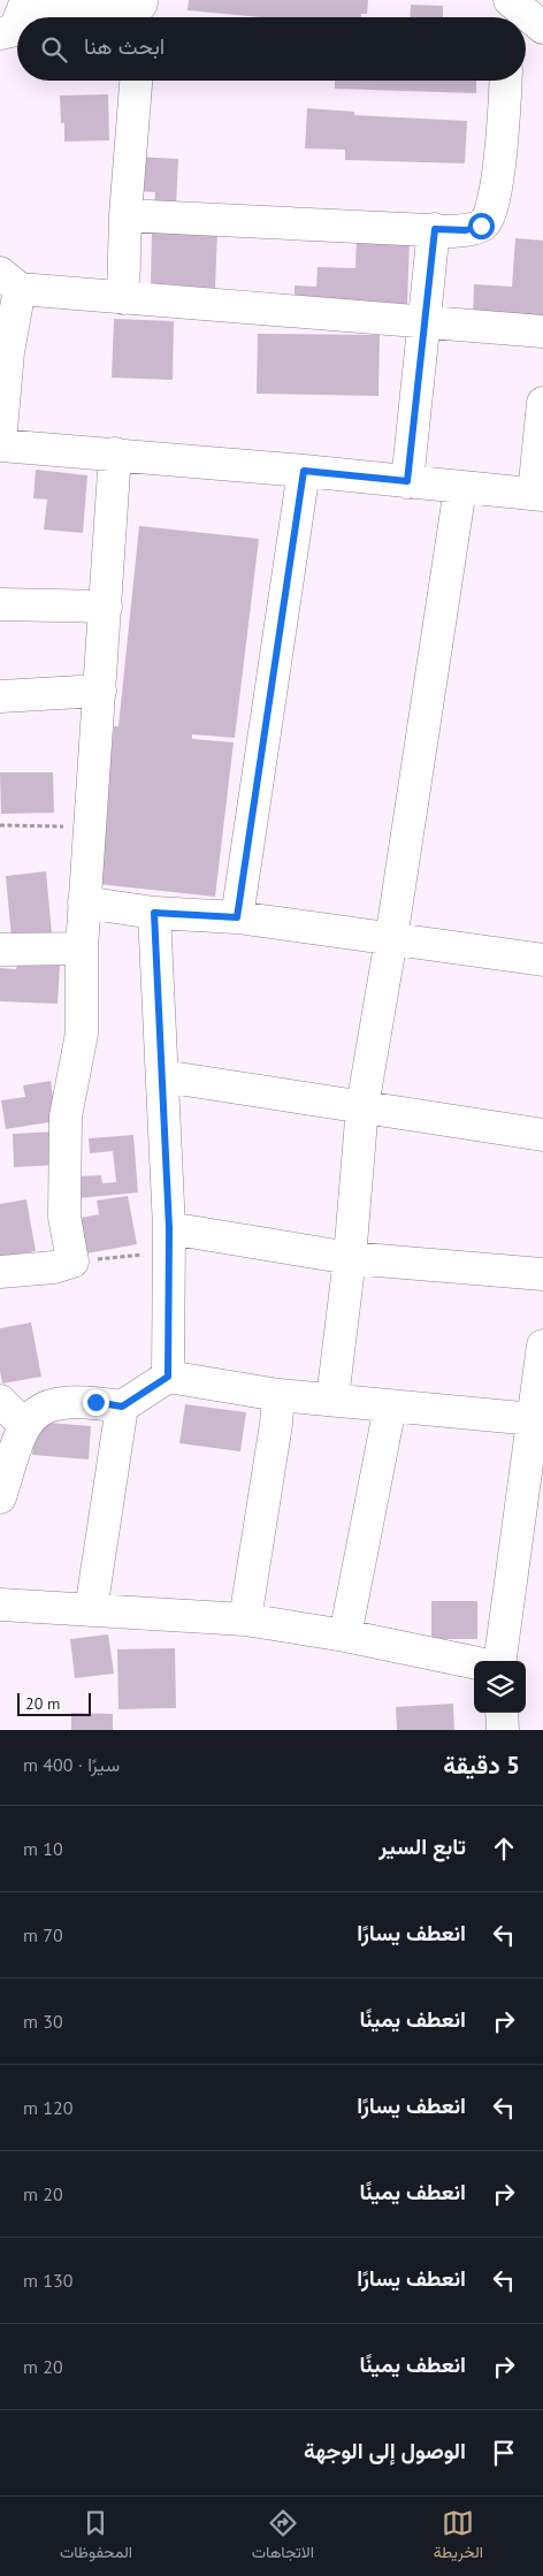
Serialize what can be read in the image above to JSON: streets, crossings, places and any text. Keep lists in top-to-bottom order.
{
  "scale_bar": "20 m",
  "page": {
    "search": "ابحث هنا",
    "scale": "20 m",
    "heading": ["5 دقيقة", "سيرًا · 400 m"],
    "list": [
      ["تابع السير", "10 m"],
      ["انعطف يسارًا", "70 m"],
      ["انعطف يمينًا", "30 m"],
      ["انعطف يسارًا", "120 m"],
      ["انعطف يمينًا", "20 m"],
      ["انعطف يسارًا", "130 m"],
      ["انعطف يمينًا", "20 m"],
      "الوصول إلى الوجهة"
    ],
    "nav": ["الخريطة", "الاتجاهات", "المحفوظات"]
  }
}
